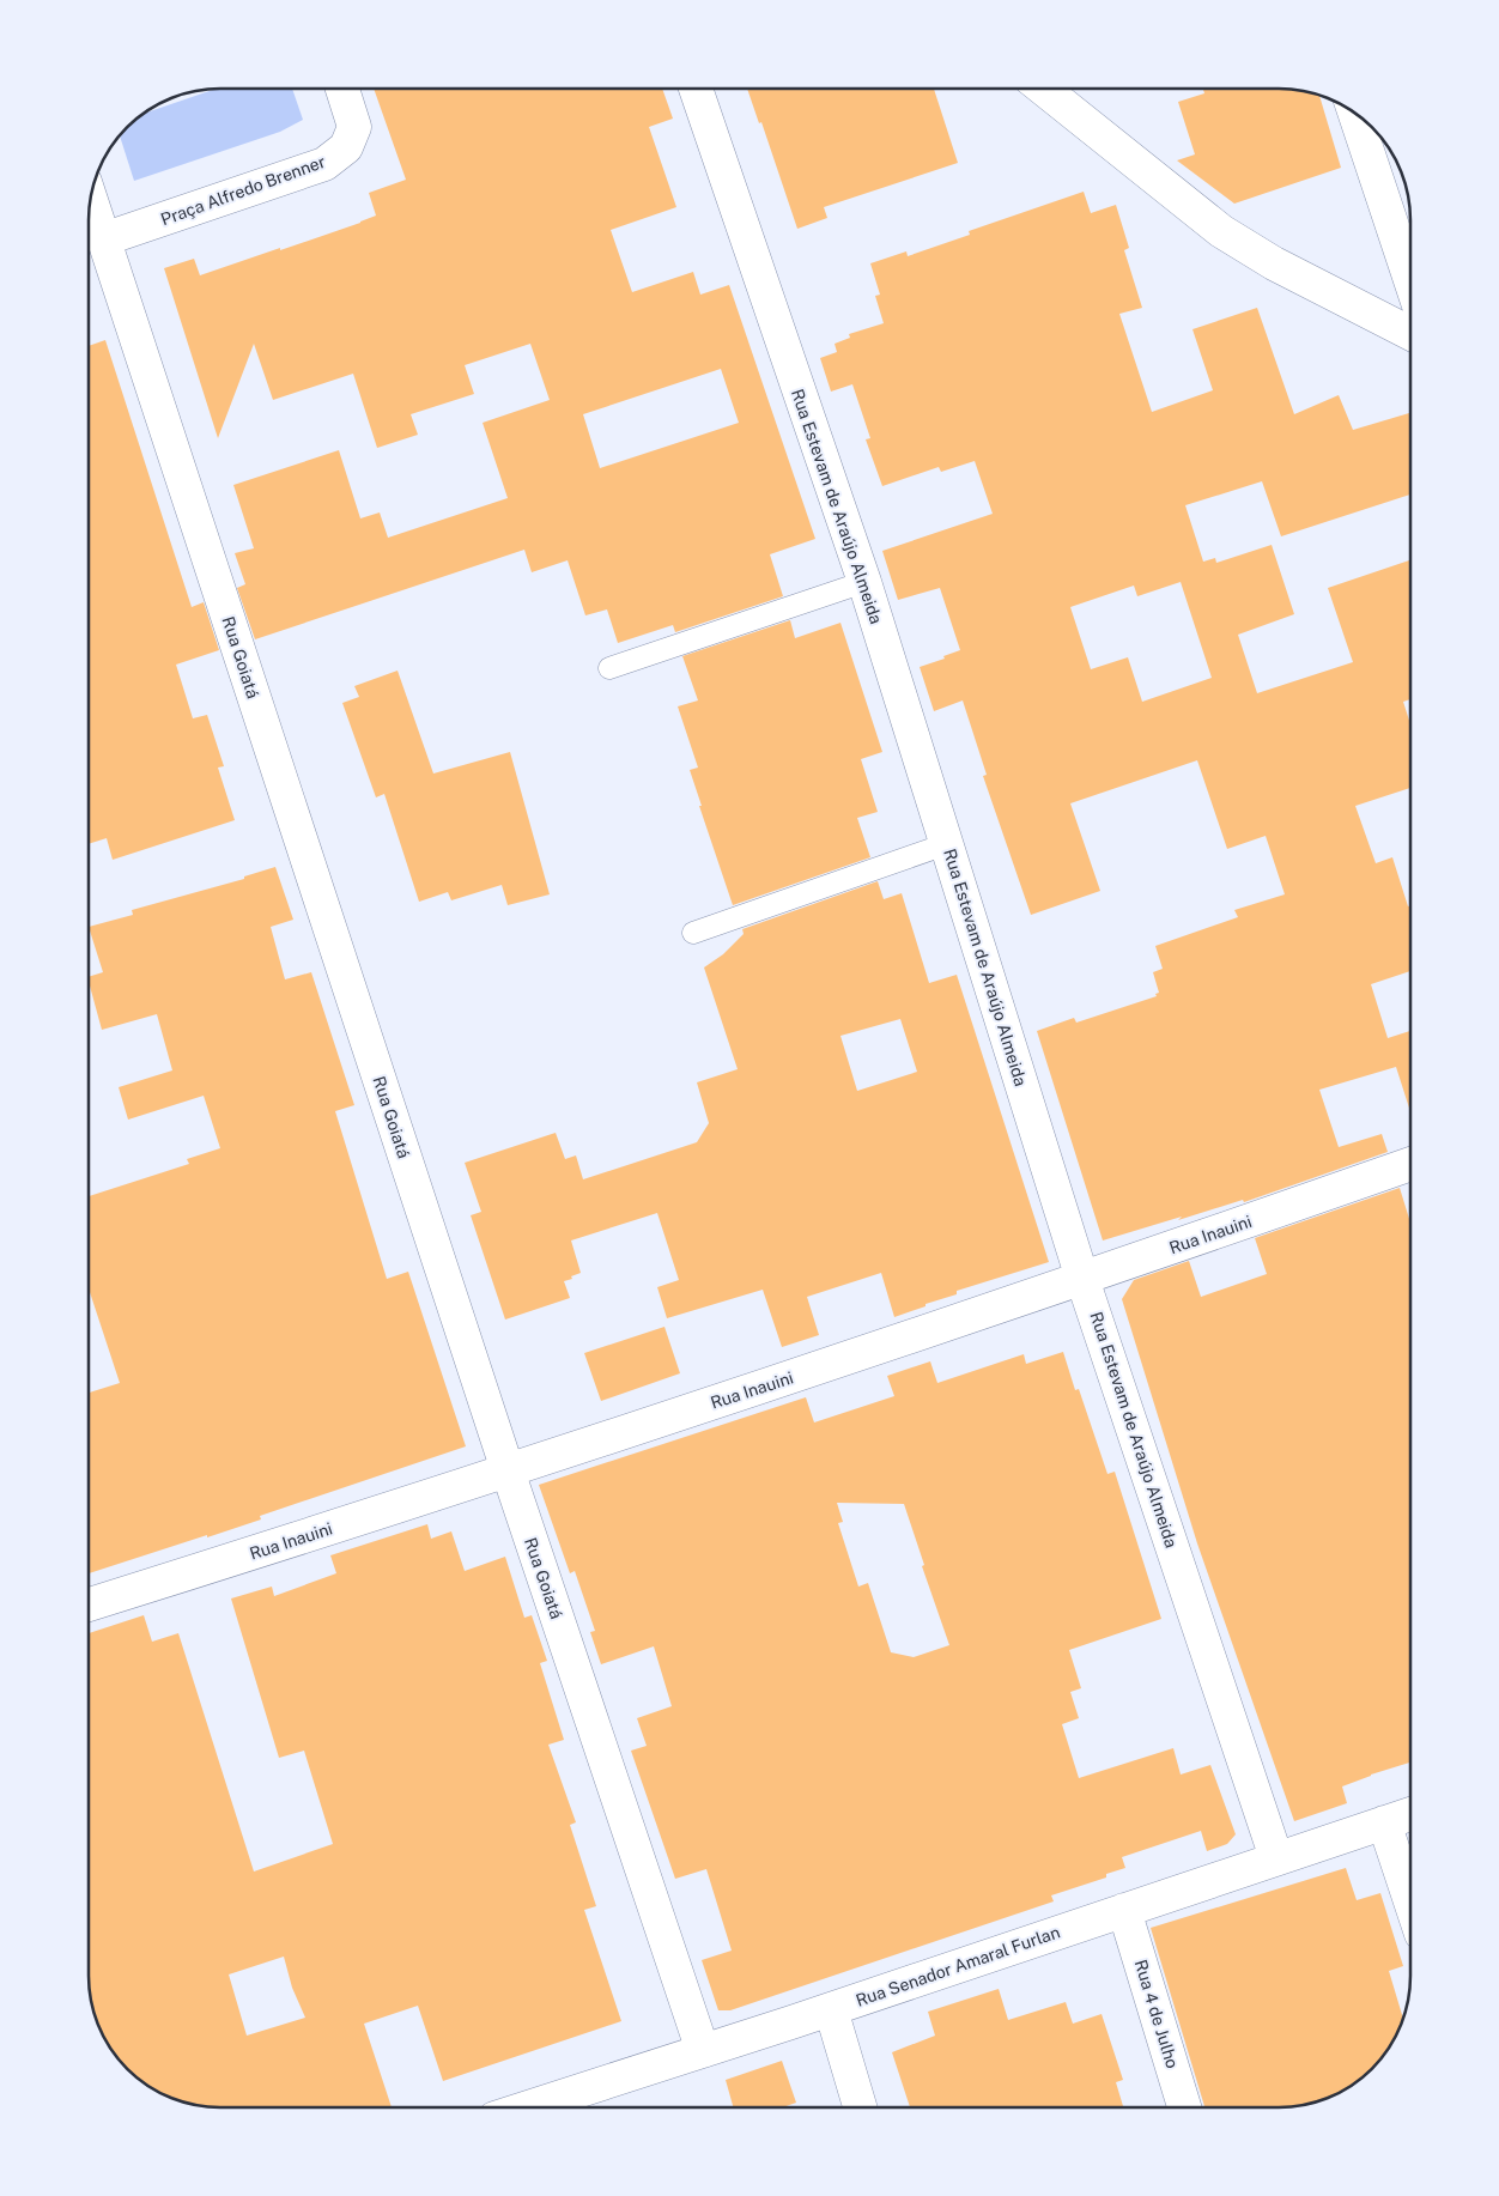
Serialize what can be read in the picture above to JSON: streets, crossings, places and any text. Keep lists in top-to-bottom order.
{
  "streets": {
    "street": [
      "Praça Alfredo Brenner",
      "Rua Estevam de Araújo Almeida",
      "Rua Goiatá",
      "Rua Inauini",
      "Rua Senador Amaral Furlan",
      "Rua 4 de Julho"
    ]
  },
  "crossings": [
    ["Praça Alfredo Brenner", "Rua Goiatá"],
    ["Rua Estevam de Araújo Almeida", "Rua Inauini"],
    ["Rua Estevam de Araújo Almeida", "Rua Senador Amaral Furlan"],
    ["Rua Goiatá", "Rua Inauini"],
    ["Rua Goiatá", "Rua Senador Amaral Furlan"],
    ["Rua Senador Amaral Furlan", "Rua 4 de Julho"]
  ]
}
